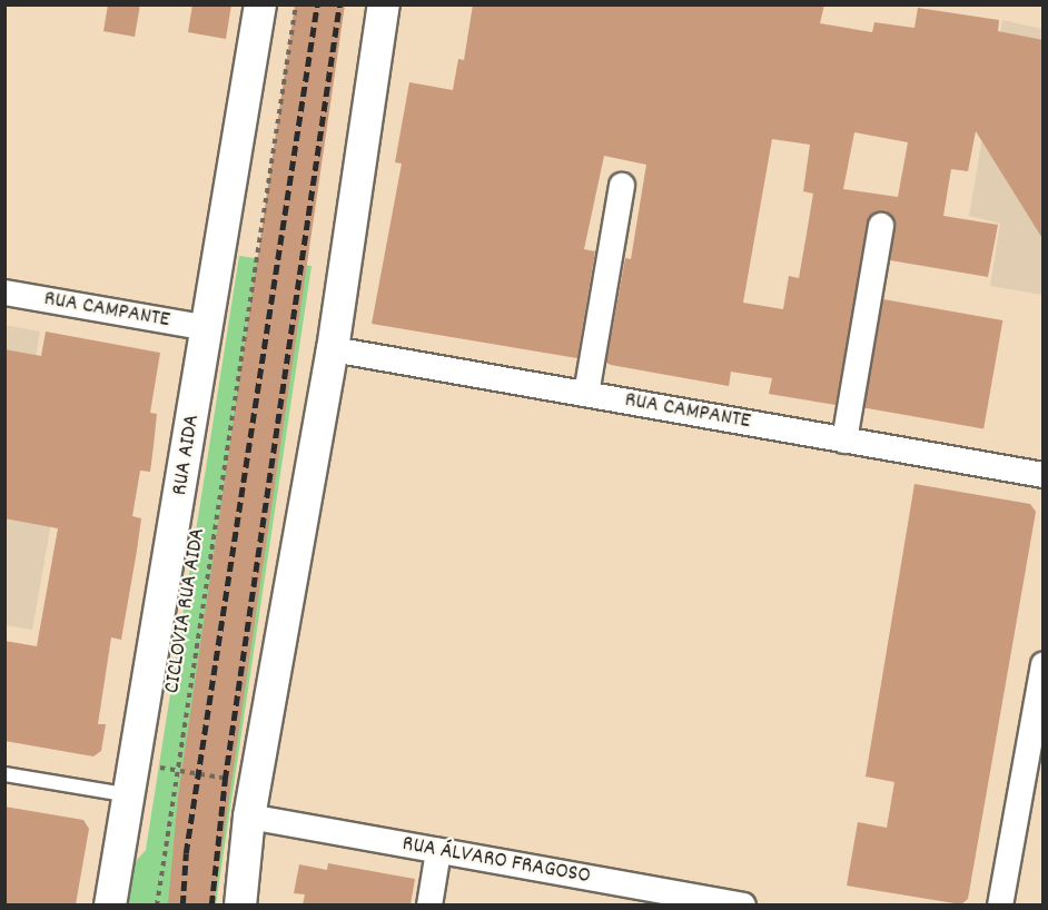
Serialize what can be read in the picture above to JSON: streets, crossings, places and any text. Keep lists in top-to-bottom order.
{
  "streets": {
    "street": ["RUA CAMPANTE", "RUA AIDA", "RUA ÁLVARO FRAGOSO"],
    "path": ["CICLOVIA RUA AIDA"]
  },
  "crossings": [
    ["RUA CAMPANTE", "RUA AIDA"]
  ]
}
